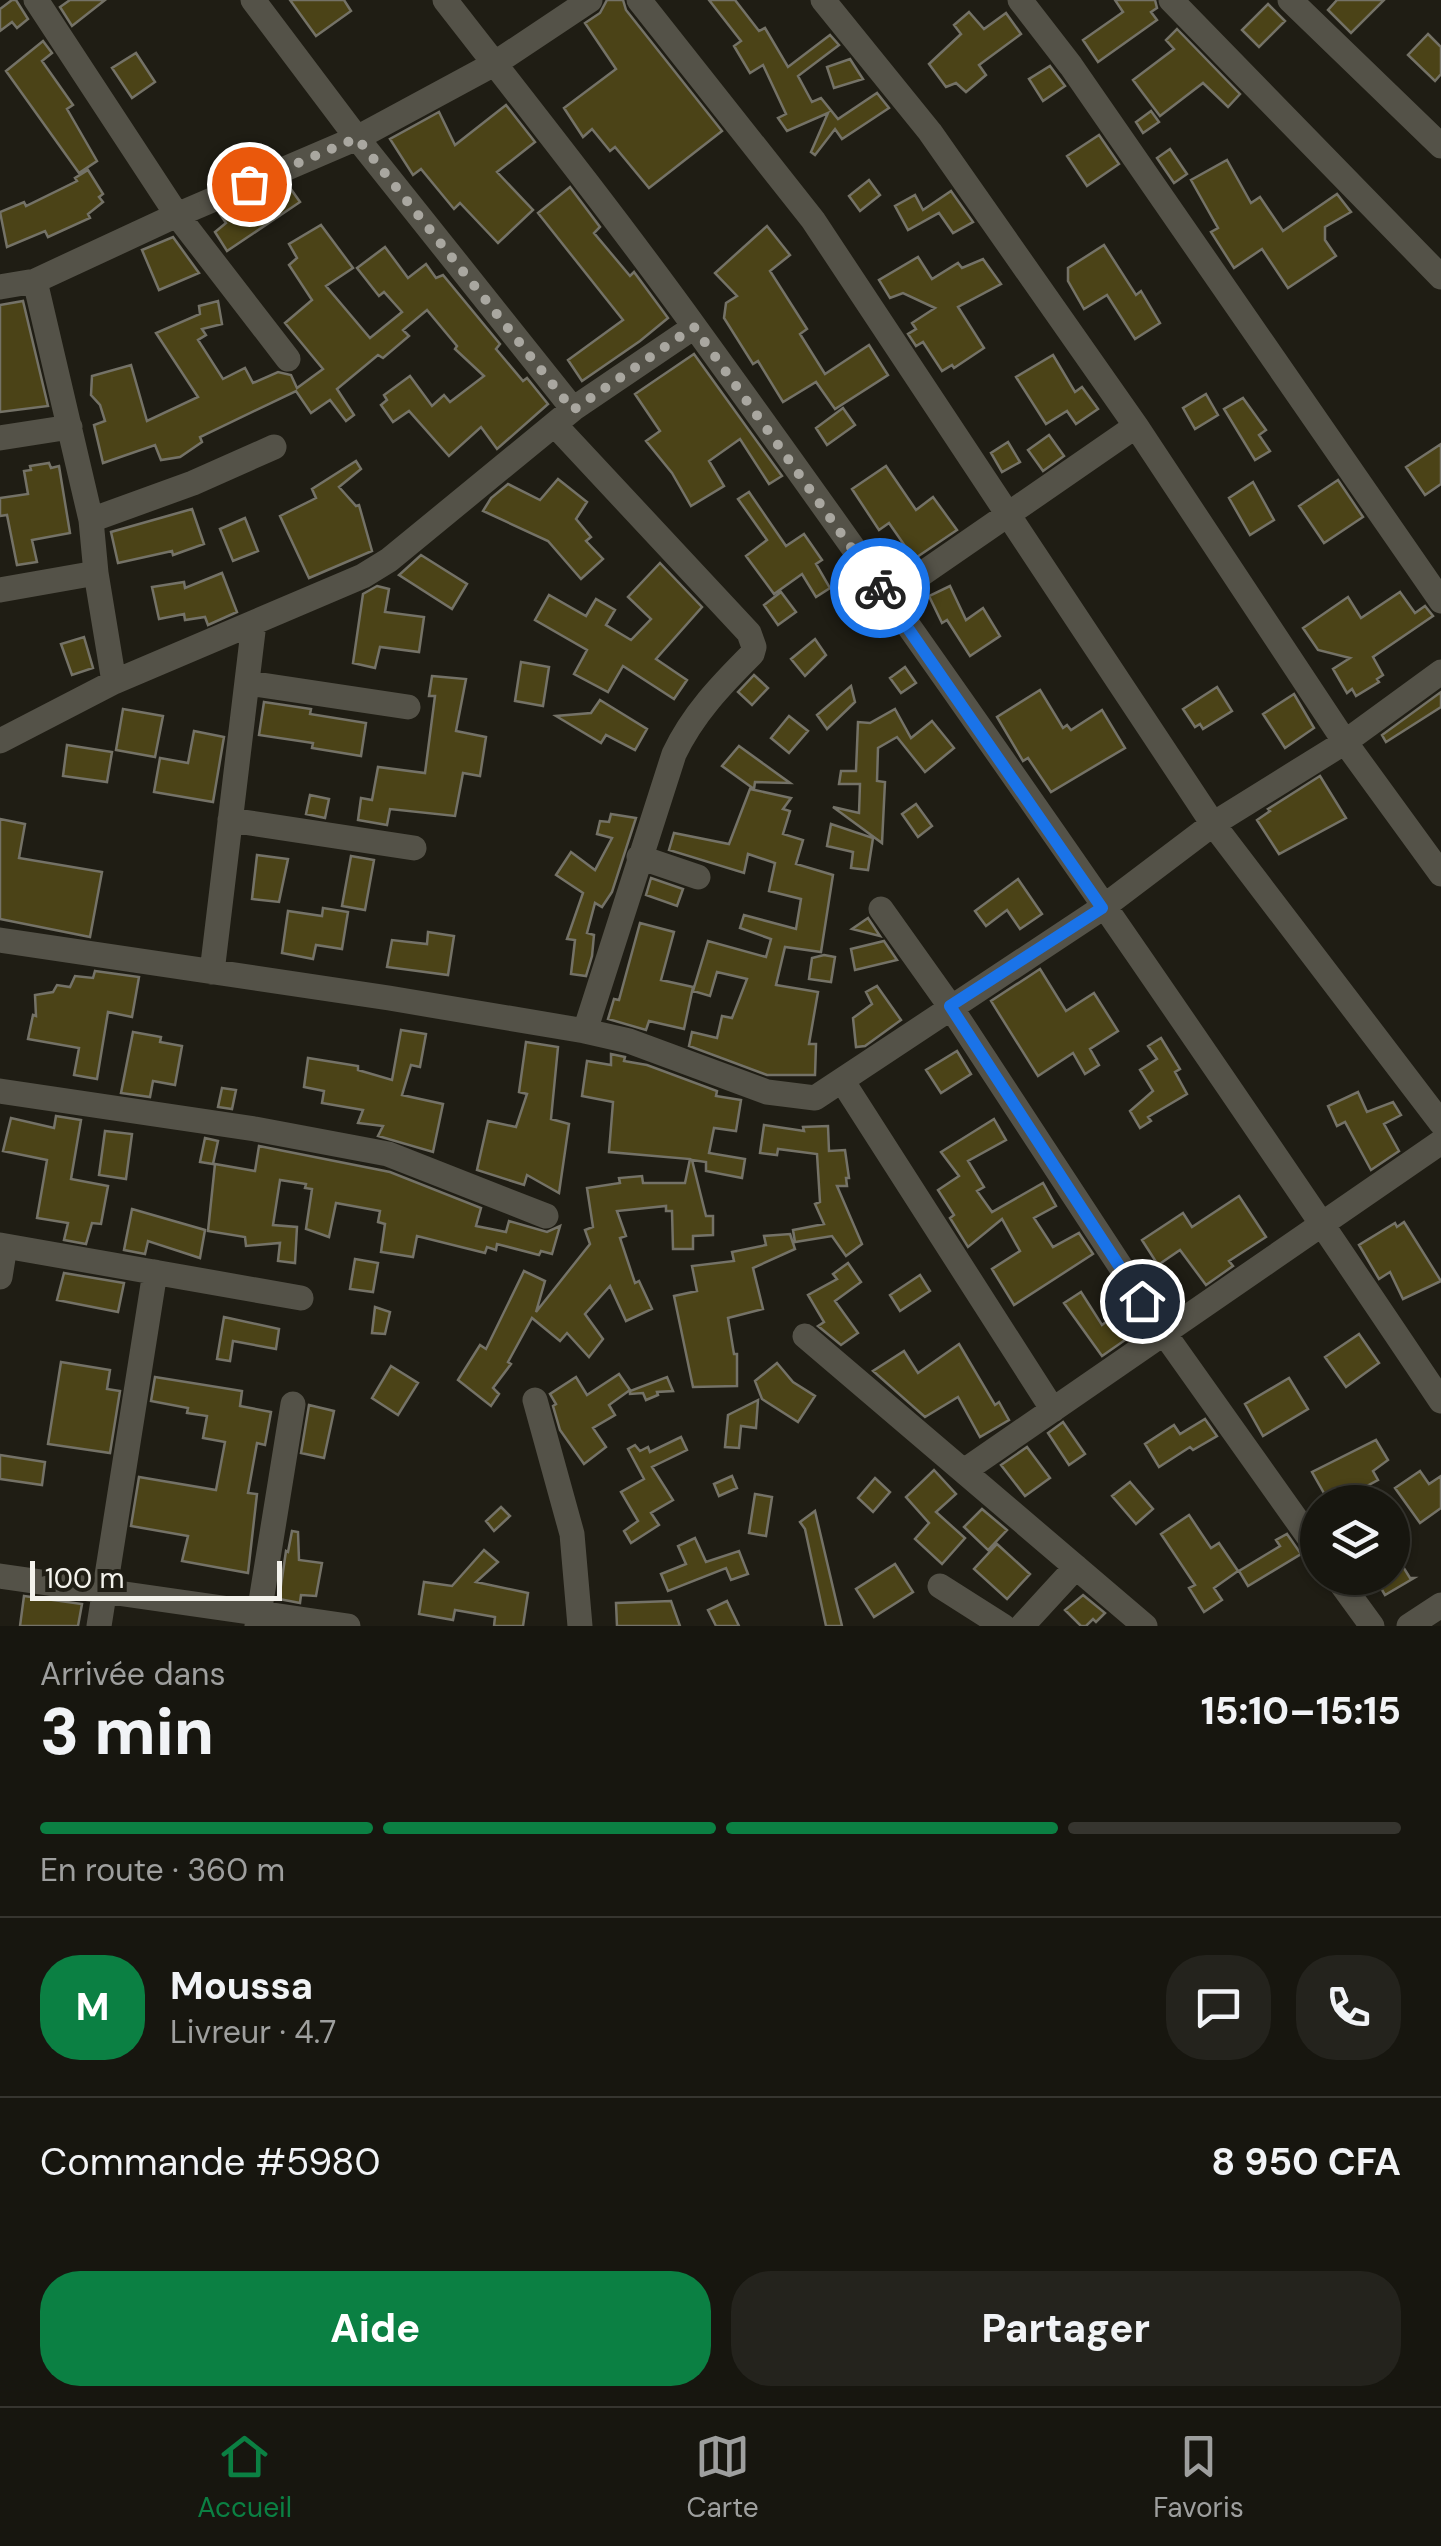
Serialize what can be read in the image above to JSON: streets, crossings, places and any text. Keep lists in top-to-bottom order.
{
  "scale_bar": "100 m",
  "page": {
    "scale": "100 m",
    "heading": ["3 min", "Arrivée dans", "15:10–15:15"],
    "panel": [
      "Moussa",
      "Livreur · 4.7",
      "Commande #5980",
      "8 950 CFA"
    ],
    "bar": "En route · 360 m",
    "round": "M",
    "buttons": ["Aide", "Partager"],
    "tabs": ["Accueil", "Carte", "Favoris"]
  }
}
